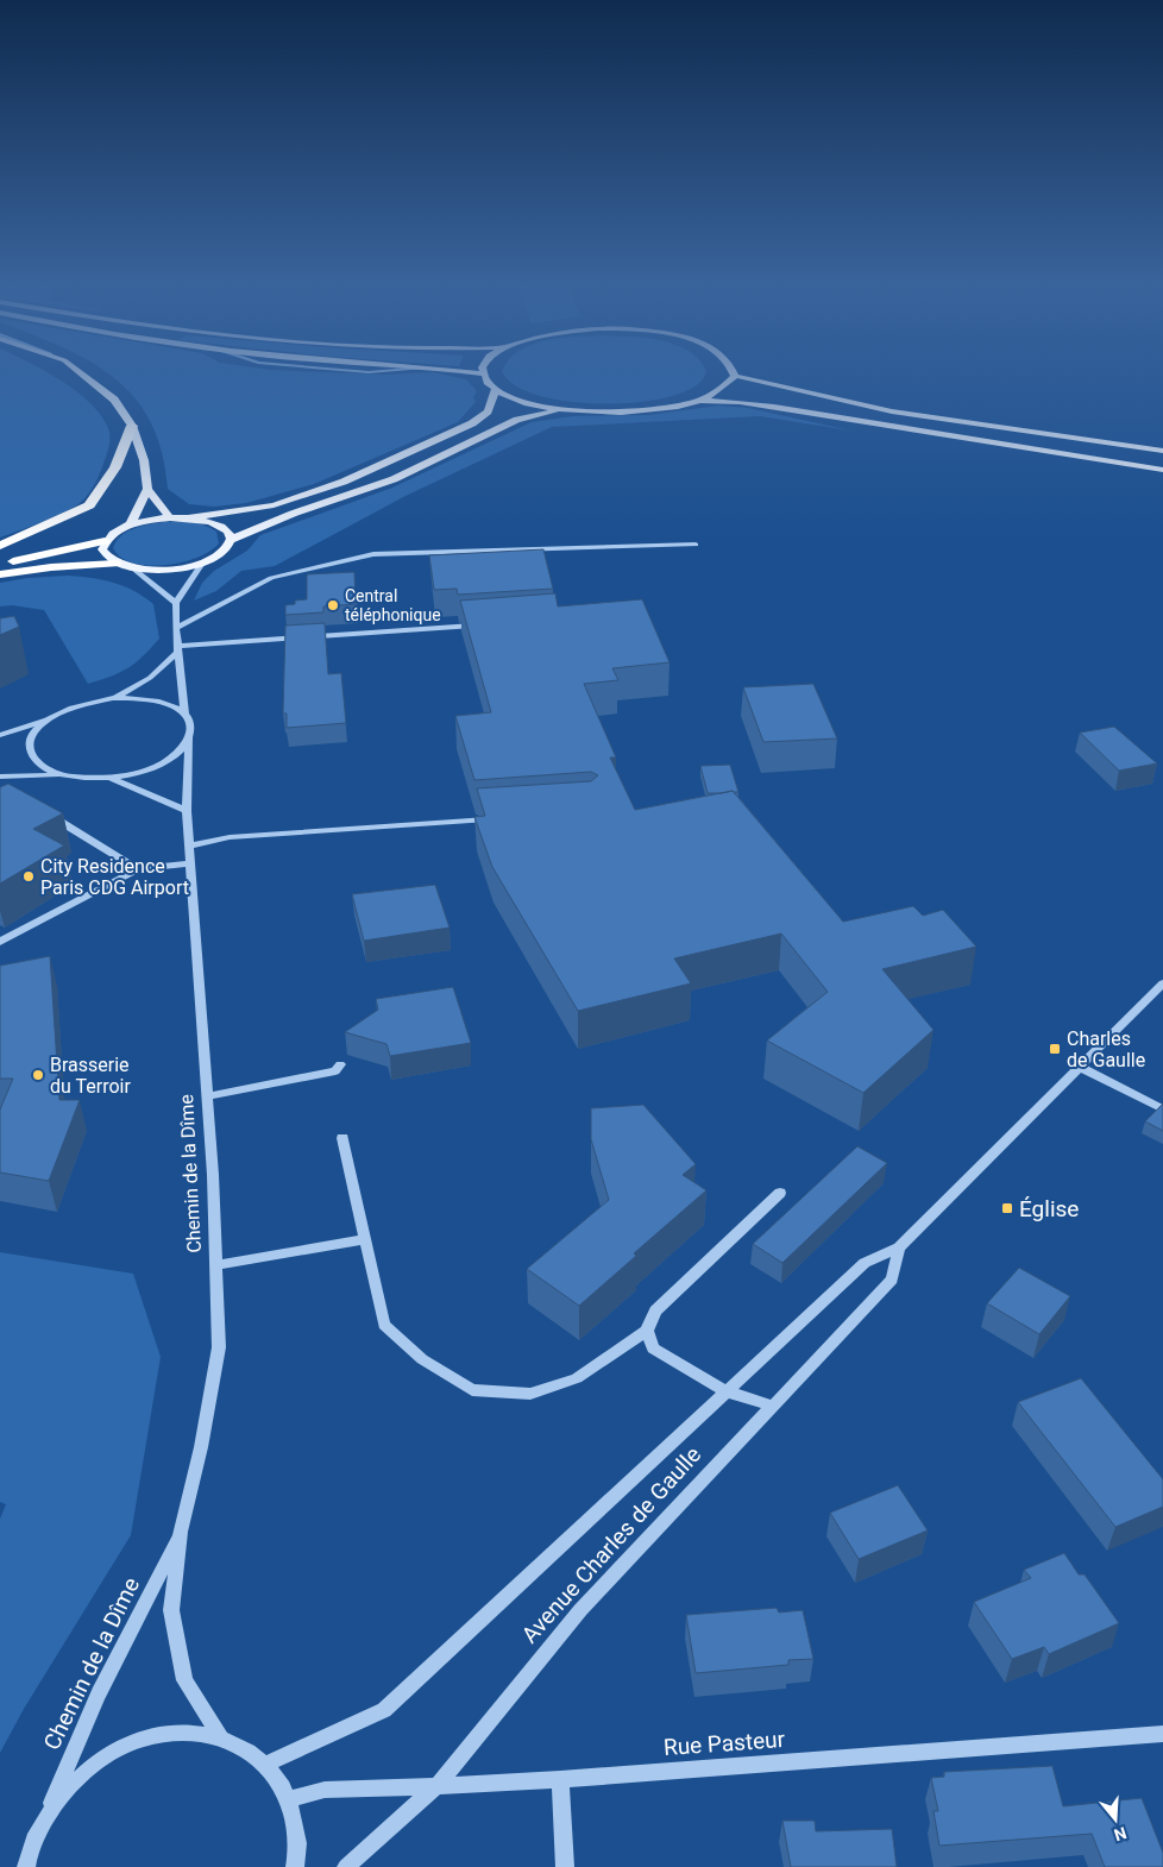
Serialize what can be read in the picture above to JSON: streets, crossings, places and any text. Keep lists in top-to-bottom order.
{
  "streets": {
    "street": ["Chemin de la Dîme", "Avenue Charles de Gaulle", "Rue Pasteur"]
  },
  "crossings": [
    ["Avenue Charles de Gaulle", "Rue Pasteur"]
  ],
  "places": {
    "other": ["Central téléphonique", "City Residence Paris CDG Airport", "Brasserie du Terroir"],
    "transit": ["Charles de Gaulle", "Église"]
  },
  "north": "bottom"
}
